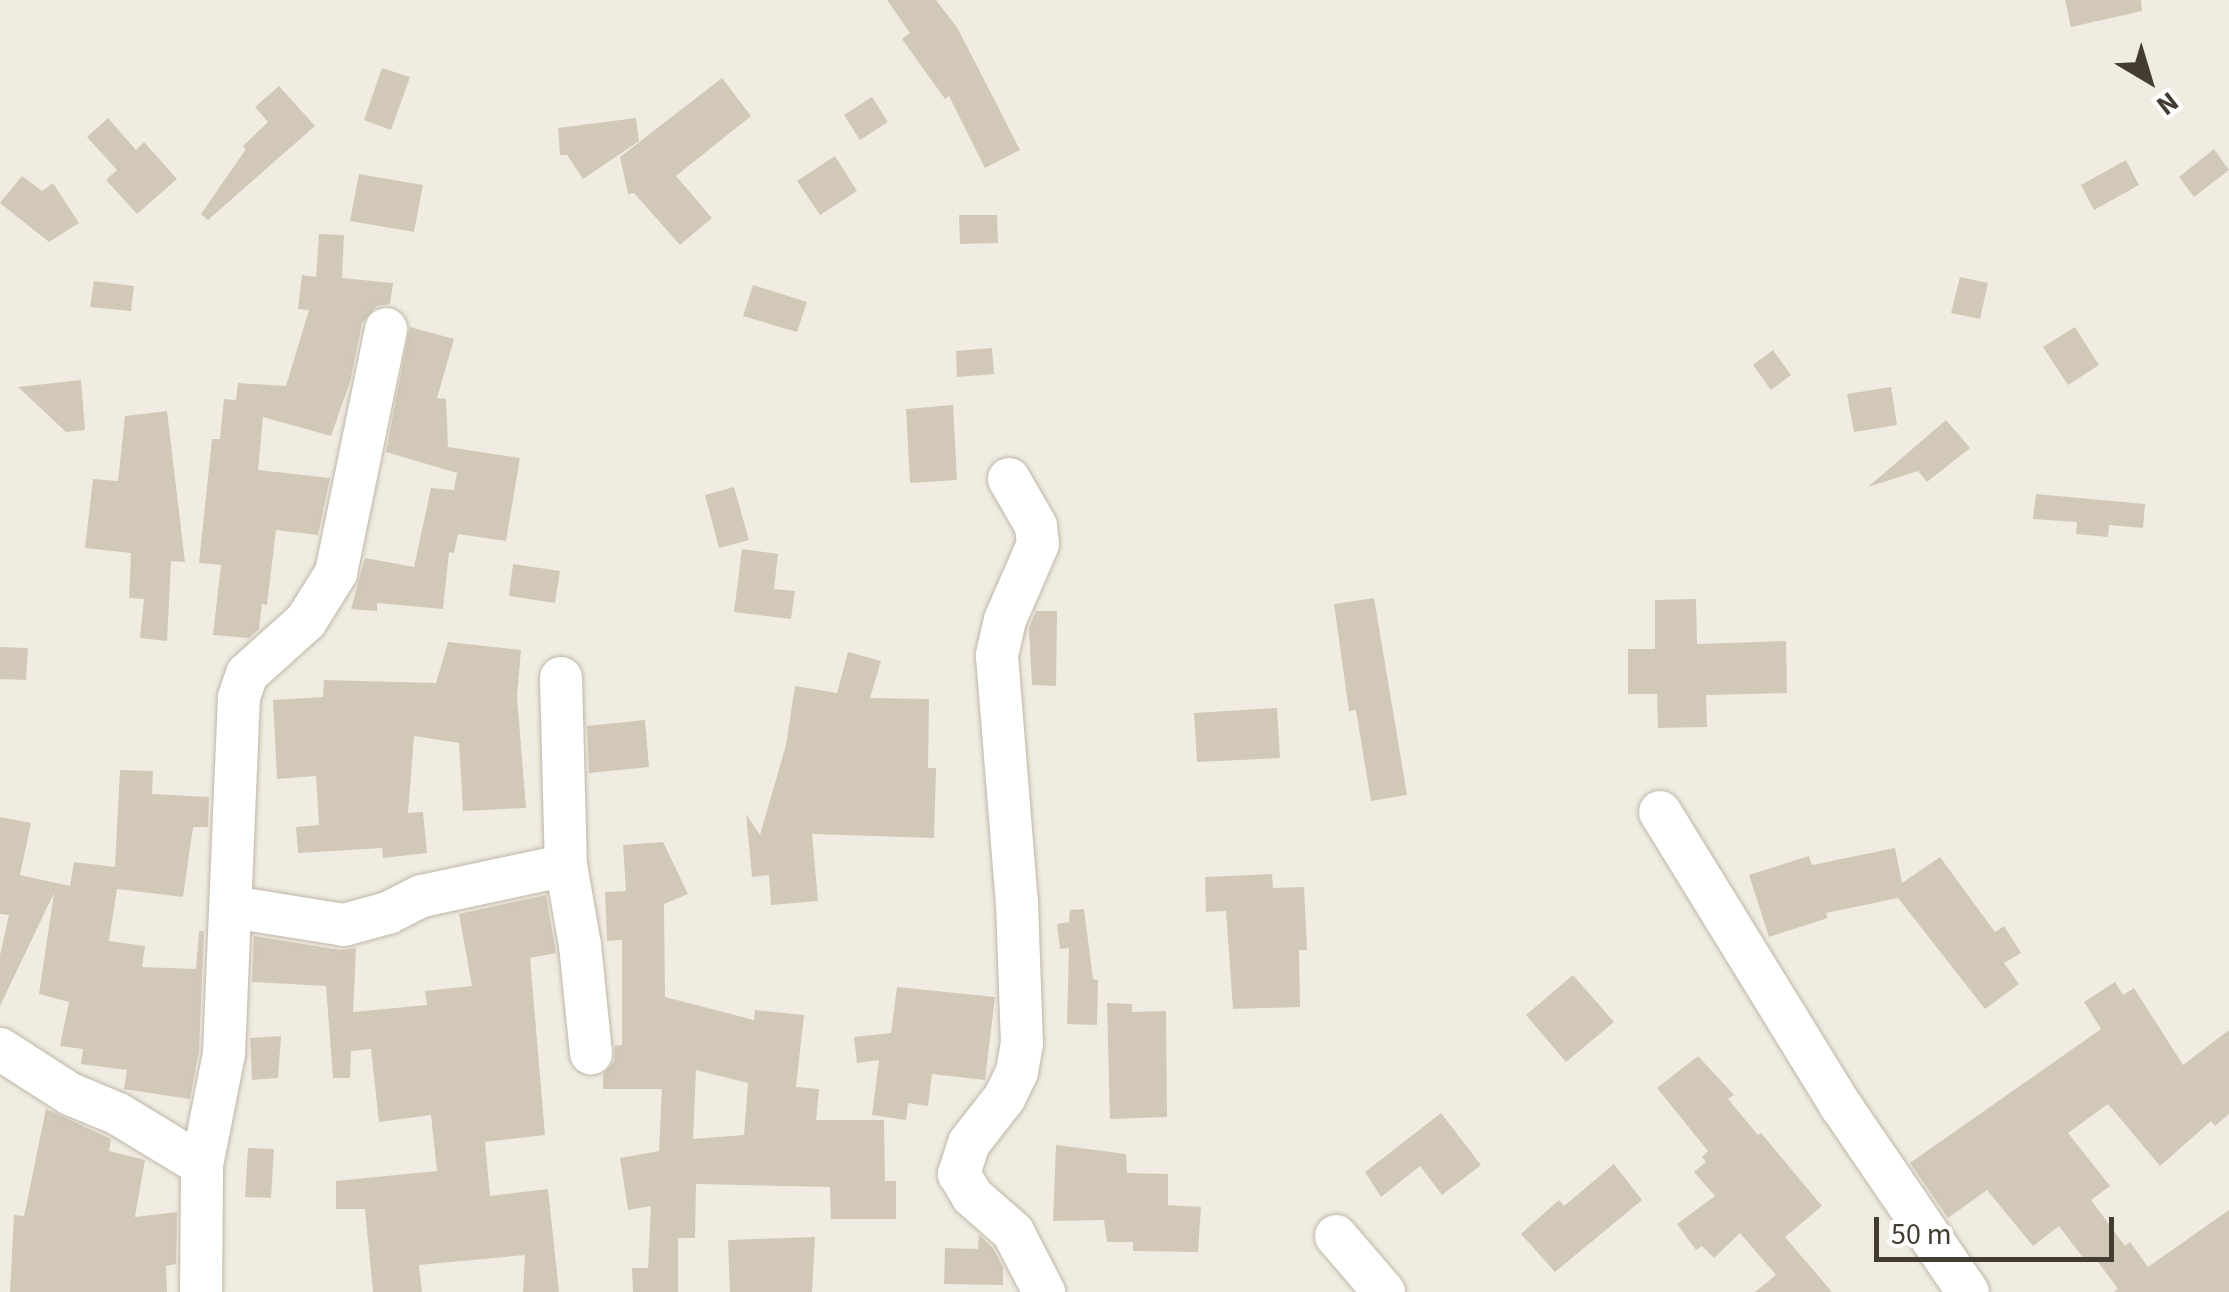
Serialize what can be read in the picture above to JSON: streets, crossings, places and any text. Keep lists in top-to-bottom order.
{
  "scale_bar": "50 m",
  "north": "bottom right"
}
